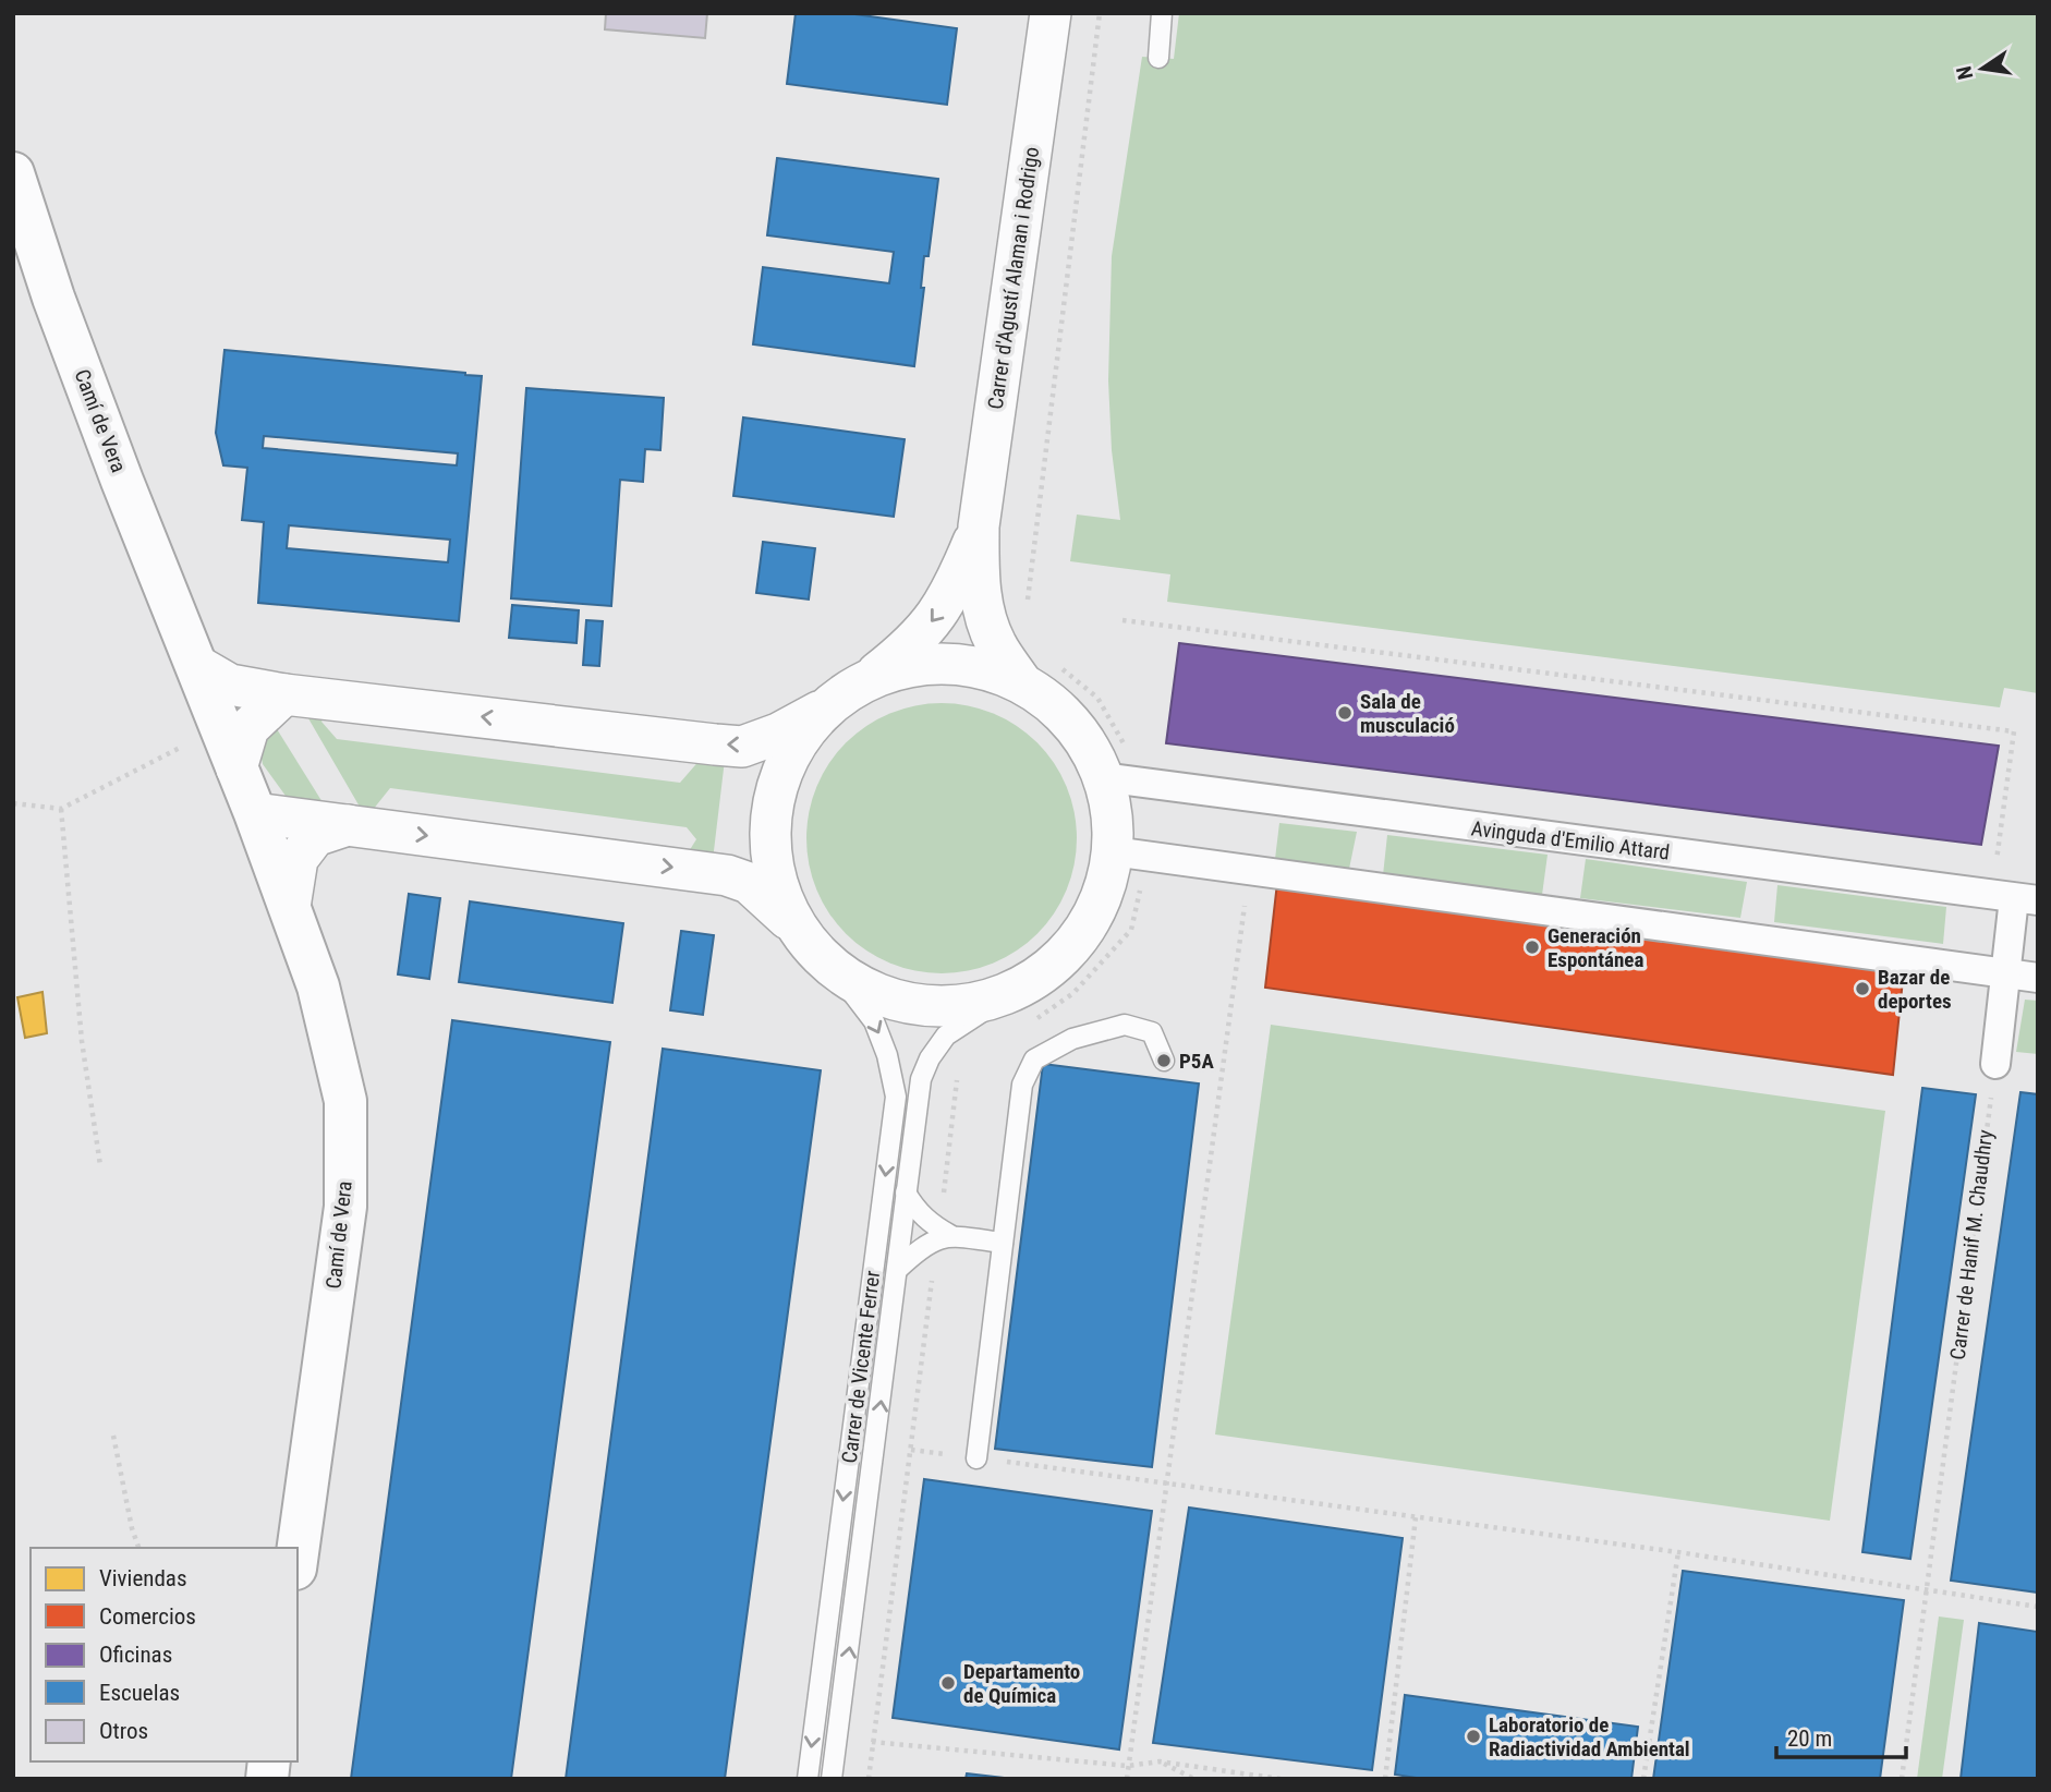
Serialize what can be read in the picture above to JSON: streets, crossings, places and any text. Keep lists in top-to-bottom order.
{
  "streets": {
    "street": ["Carrer d'Agustí Alaman i Rodrigo", "Camí de Vera", "Avinguda d'Emilio Attard"],
    "lane": ["Carrer de Vicente Ferrer"],
    "path": ["Carrer de Hanif M. Chaudhry"]
  },
  "places": [
    "Sala de musculació",
    "Generación Espontánea",
    "Bazar de deportes",
    "P5A",
    "Departamento de Química",
    "Laboratorio de Radiactividad Ambiental"
  ],
  "legend": [
    "Viviendas",
    "Comercios",
    "Oficinas",
    "Escuelas",
    "Otros"
  ],
  "scale_bar": "20 m",
  "north": "left"
}
